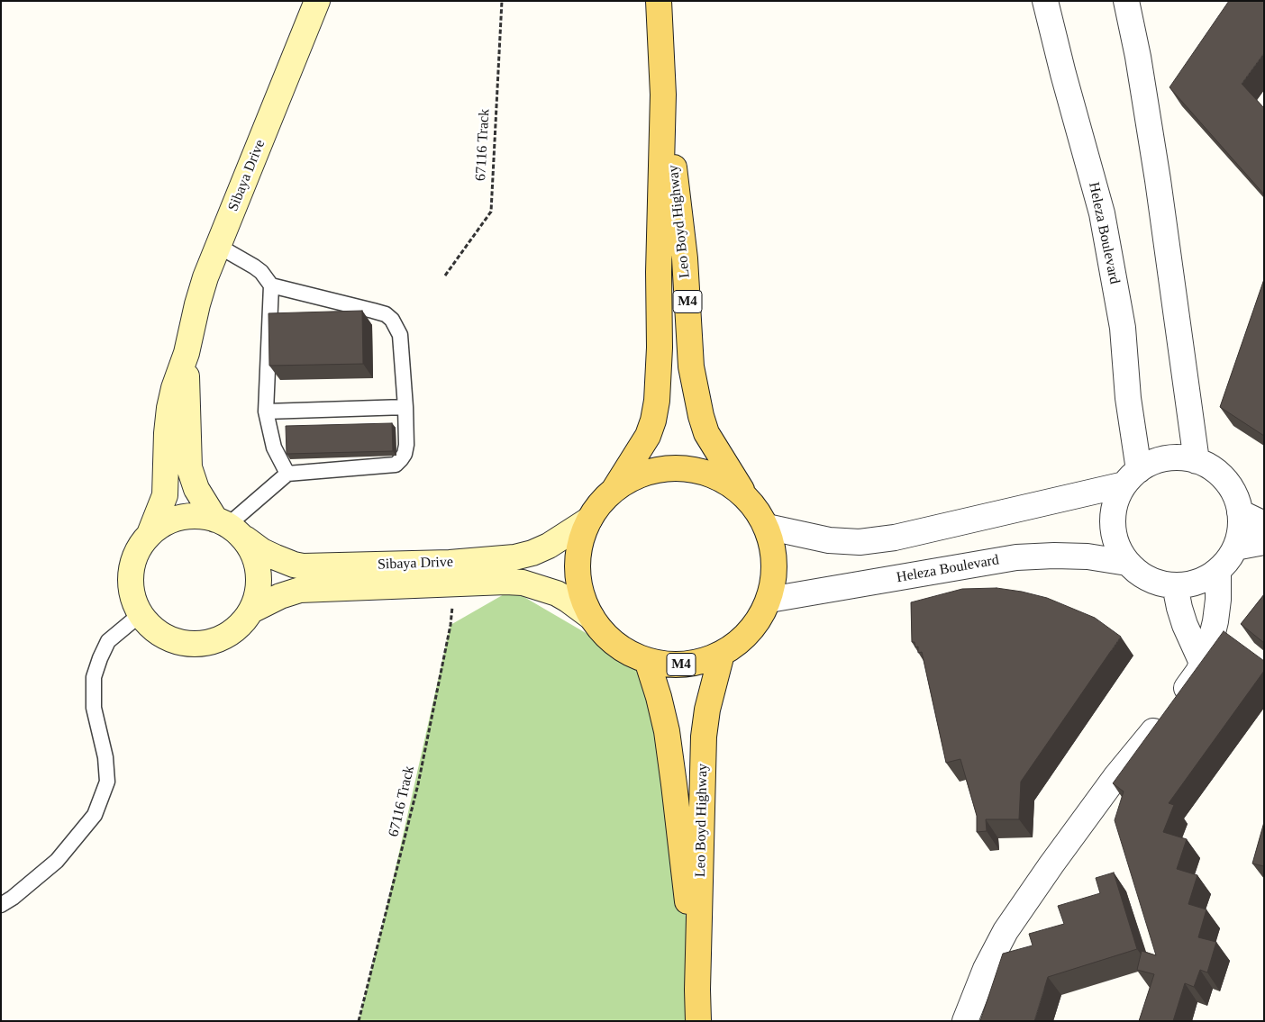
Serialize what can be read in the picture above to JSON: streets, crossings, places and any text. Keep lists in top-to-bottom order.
{
  "streets": {
    "main road": ["Leo Boyd Highway", "M4"],
    "street": ["Sibaya Drive", "Heleza Boulevard"],
    "path": ["67116 Track"]
  },
  "crossings": [
    ["67116 Track", "Sibaya Drive"],
    ["Sibaya Drive", "Leo Boyd Highway"],
    ["Leo Boyd Highway", "Heleza Boulevard"]
  ]
}
